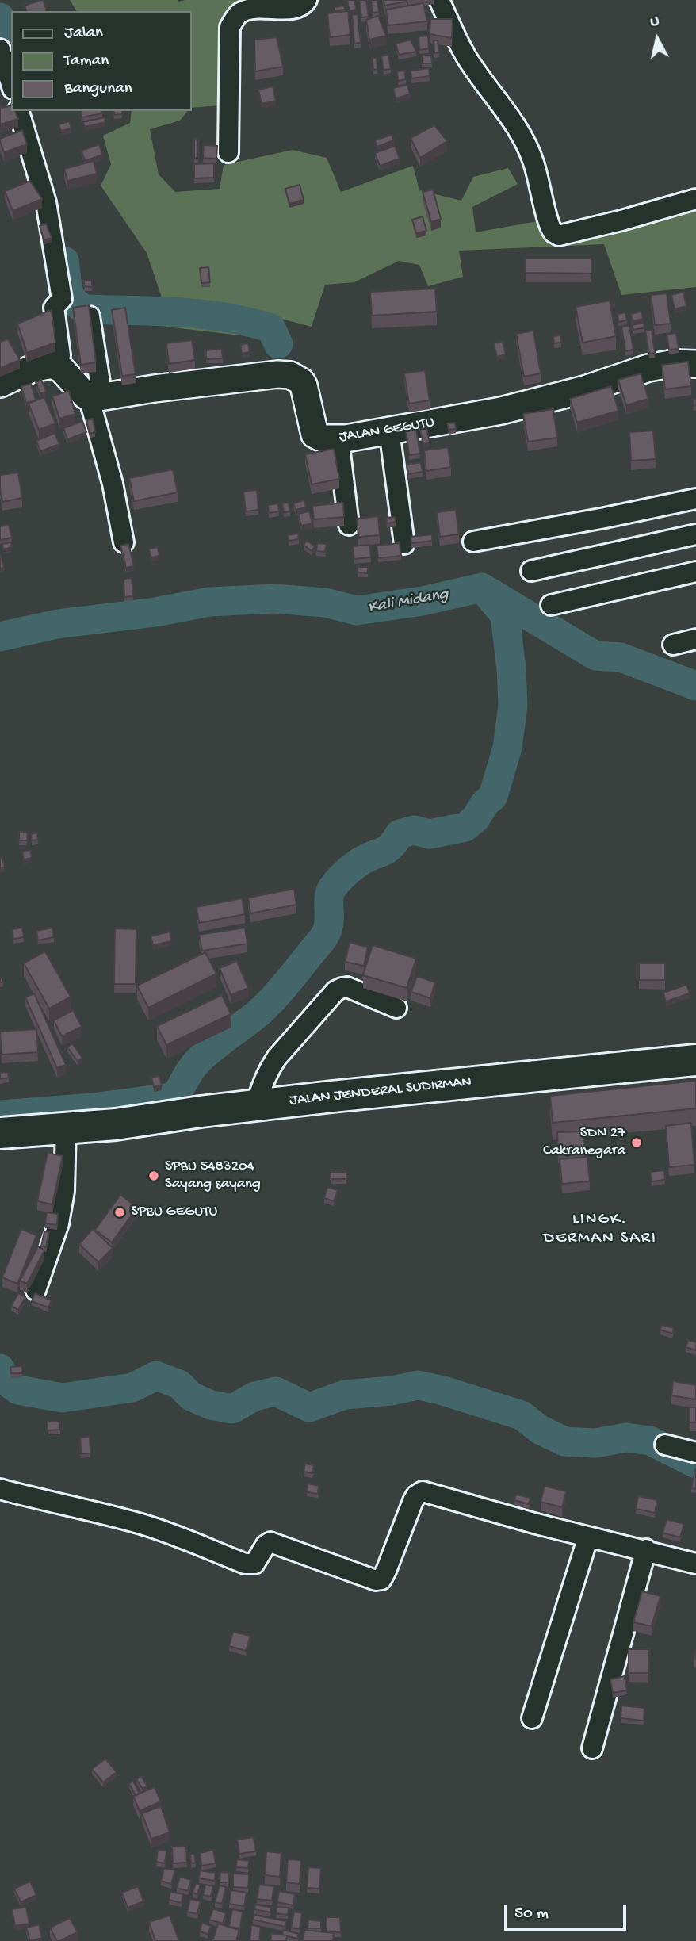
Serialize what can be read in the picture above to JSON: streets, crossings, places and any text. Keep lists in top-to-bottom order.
{
  "streets": {
    "highway": ["JALAN JENDERAL SUDIRMAN"],
    "street": ["JALAN GEGUTU"]
  },
  "districts": ["LINGK. DERMAN SARI"],
  "water": ["Kali Midang"],
  "places": ["SDN 27 Cakranegara", "SPBU 5483204 Sayang sayang", "SPBU GEGUTU"],
  "legend": ["Jalan", "Taman", "Bangunan"],
  "scale_bar": "50 m",
  "north": "top"
}
